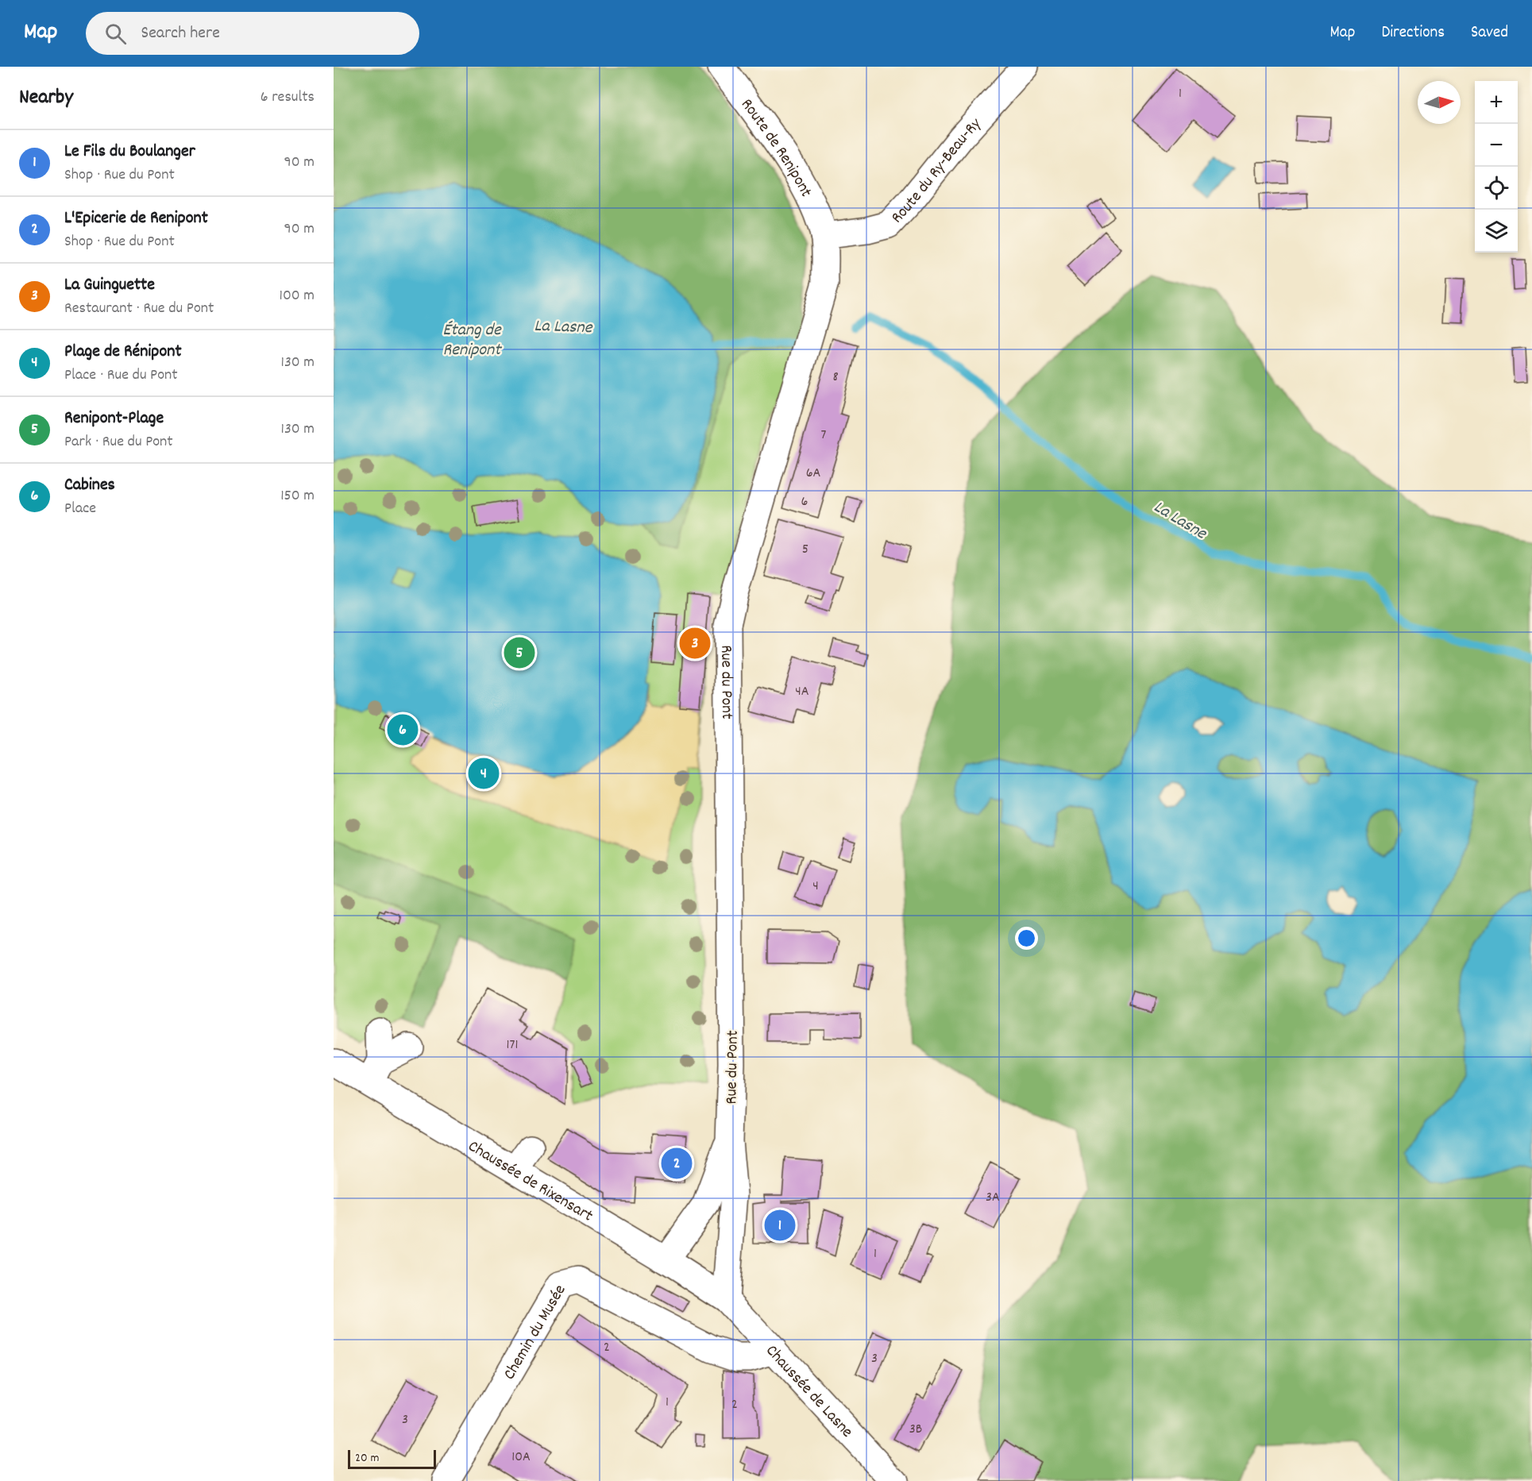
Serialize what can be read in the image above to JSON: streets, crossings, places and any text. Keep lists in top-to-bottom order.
{
  "streets": {
    "street": [
      "Route de Renipont",
      "Route du Ry-Beau-Ry",
      "Rue du Pont",
      "Chaussée de Rixensart",
      "Chemin du Musée",
      "Chaussée de Lasne"
    ]
  },
  "crossings": [
    ["Route de Renipont", "Route du Ry-Beau-Ry"],
    ["Route de Renipont", "Rue du Pont"],
    ["Route du Ry-Beau-Ry", "Rue du Pont"],
    ["Rue du Pont", "Chaussée de Rixensart"],
    ["Rue du Pont", "Chaussée de Lasne"],
    ["Chaussée de Rixensart", "Chaussée de Lasne"],
    ["Chemin du Musée", "Chaussée de Lasne"]
  ],
  "water": ["La Lasne", "Étang de Renipont"],
  "house_numbers": [
    "1",
    "8",
    "7",
    "6A",
    "6",
    "5",
    "4A",
    "4",
    "171",
    "3A",
    "1",
    "2",
    "3",
    "1",
    "2",
    "3",
    "3B",
    "10A"
  ],
  "scale_bar": "20 m",
  "north": "right",
  "page": {
    "header": "Map",
    "search": "Search here",
    "nav": ["Map", "Directions", "Saved"],
    "heading": ["Nearby", "6 results"],
    "map_buttons": ["+", "−"],
    "list": [
      {
        "mark": "1",
        "name": "Le Fils du Boulanger",
        "note": "Shop · Rue du Pont",
        "value": "90 m"
      },
      {
        "mark": "2",
        "name": "L'Epicerie de Renipont",
        "note": "Shop · Rue du Pont",
        "value": "90 m"
      },
      {
        "mark": "3",
        "name": "La Guinguette",
        "note": "Restaurant · Rue du Pont",
        "value": "100 m"
      },
      {
        "mark": "4",
        "name": "Plage de Rénipont",
        "note": "Place · Rue du Pont",
        "value": "130 m"
      },
      {
        "mark": "5",
        "name": "Renipont-Plage",
        "note": "Park · Rue du Pont",
        "value": "130 m"
      },
      {
        "mark": "6",
        "name": "Cabines",
        "note": "Place",
        "value": "150 m"
      }
    ],
    "pins": [
      "3",
      "5",
      "6",
      "4",
      "2",
      "1"
    ],
    "scale": "20 m"
  }
}
